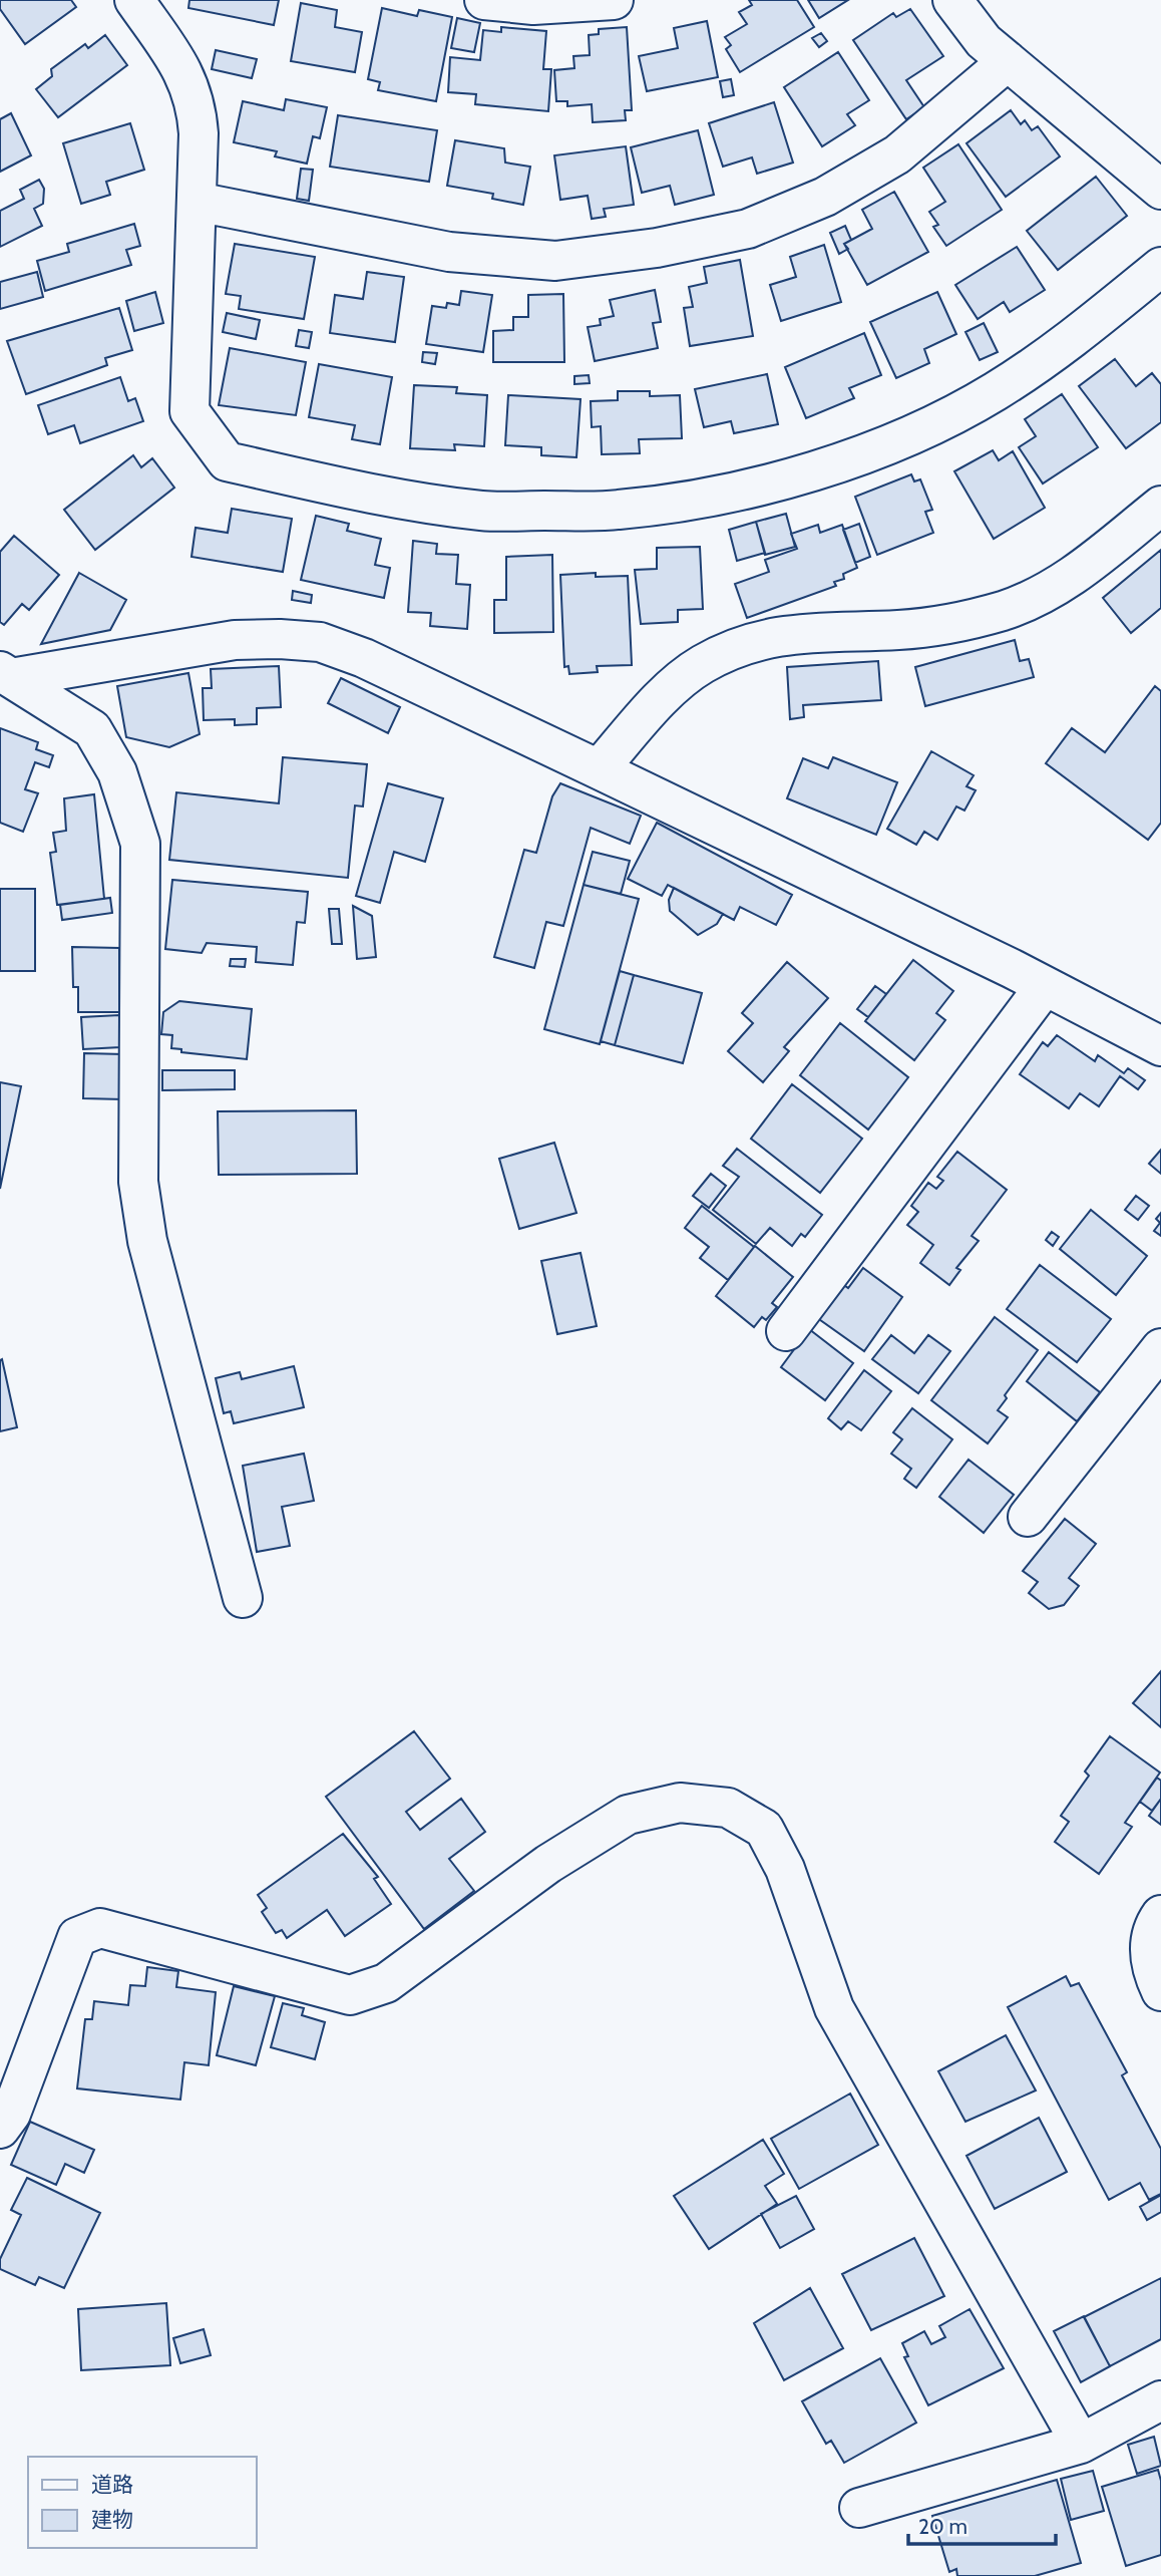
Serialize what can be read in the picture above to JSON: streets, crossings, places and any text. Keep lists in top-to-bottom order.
{
  "legend": ["道路", "建物"],
  "scale_bar": "20 m"
}
